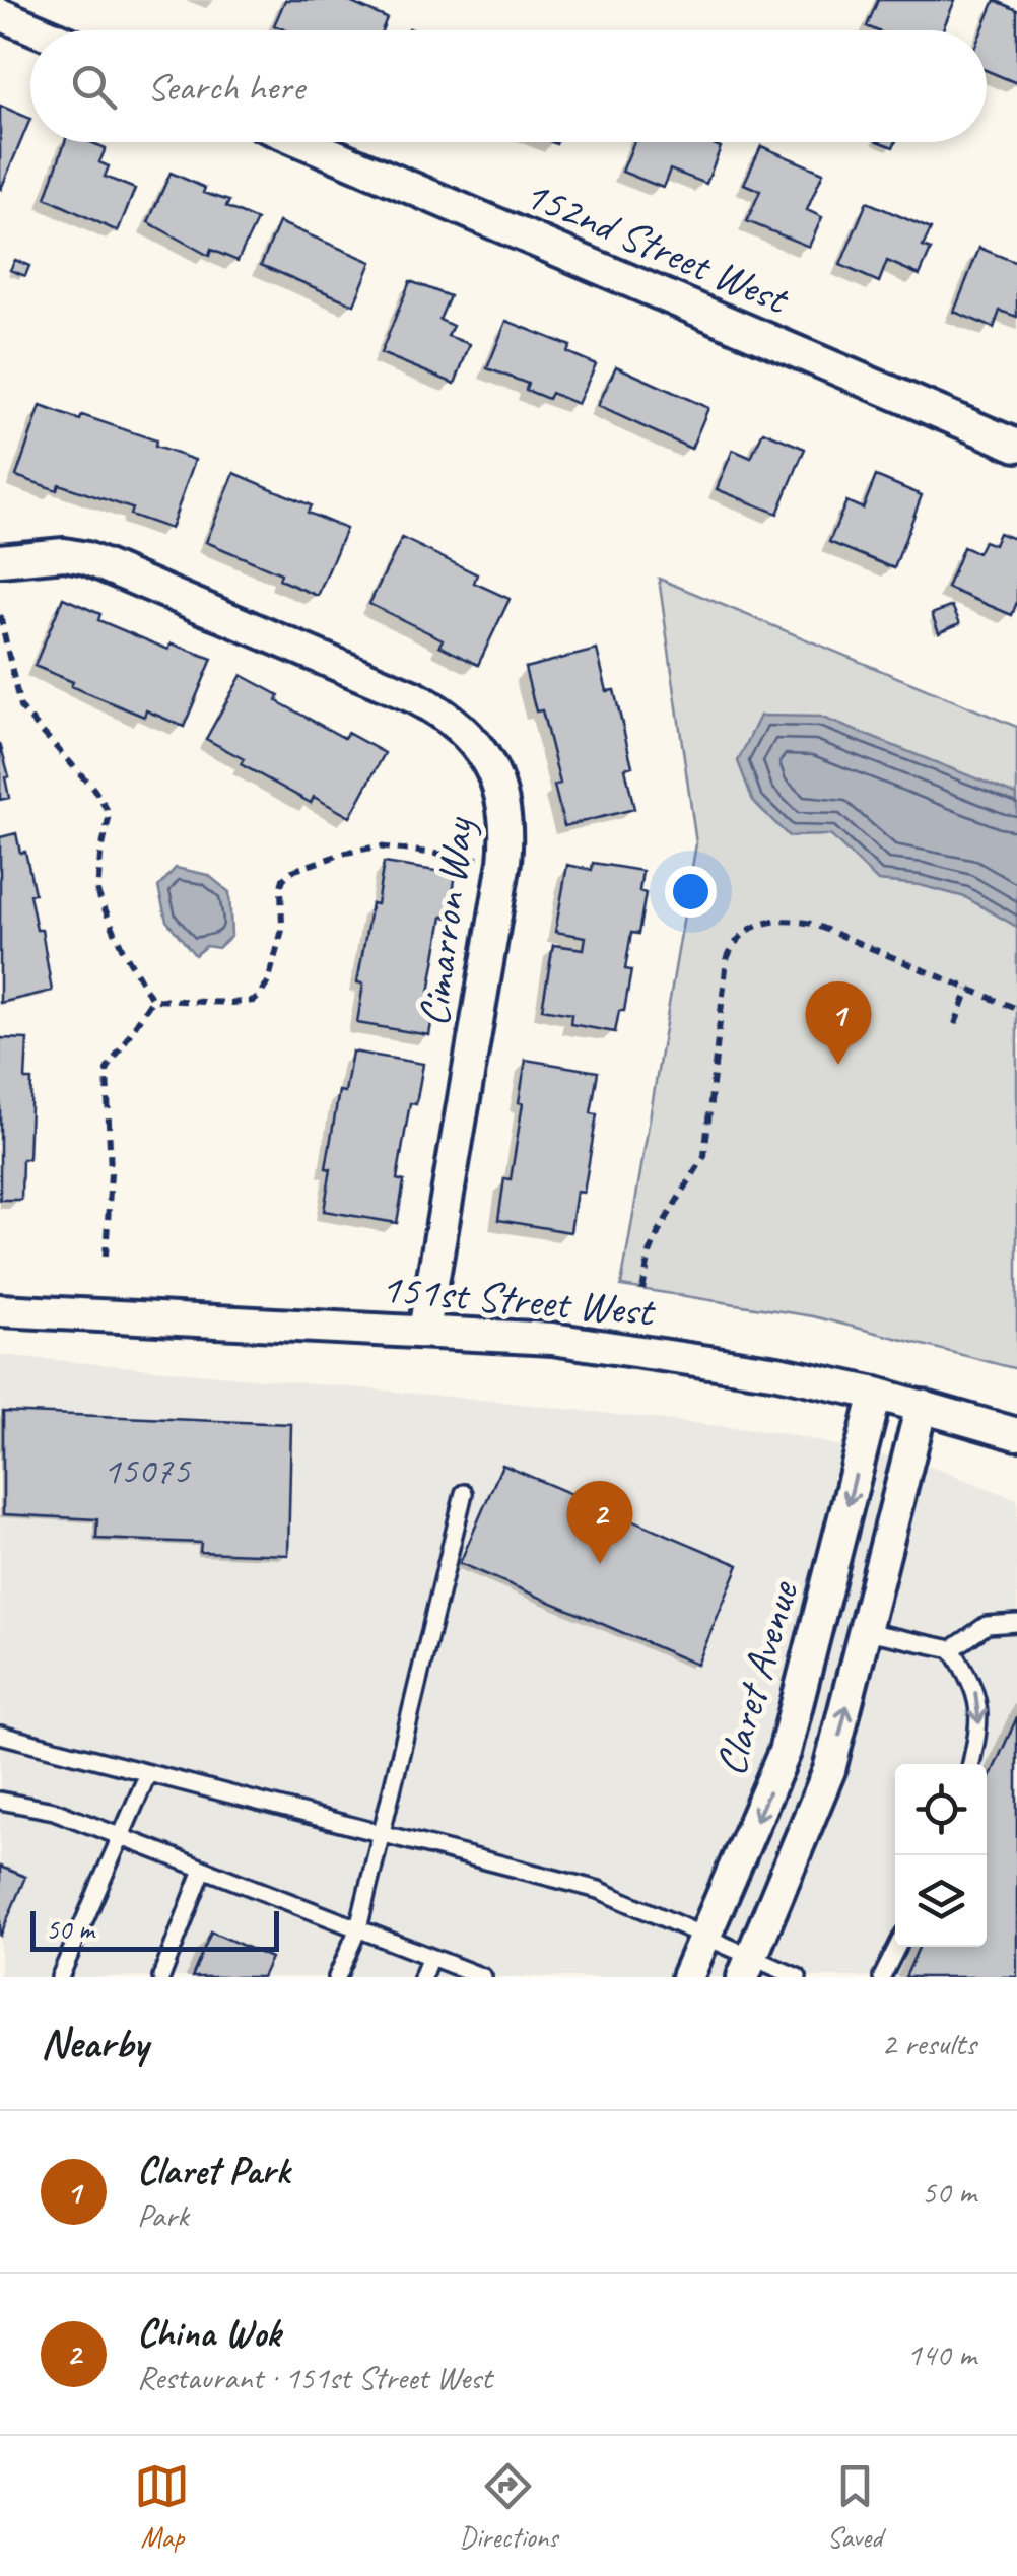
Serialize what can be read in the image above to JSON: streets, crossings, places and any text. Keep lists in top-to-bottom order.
{
  "streets": {
    "street": [
      "152nd Street West",
      "Cimarron Way",
      "151st Street West",
      "Claret Avenue"
    ]
  },
  "crossings": [
    ["Cimarron Way", "151st Street West"],
    ["151st Street West", "Claret Avenue"]
  ],
  "house_numbers": ["15075"],
  "scale_bar": "50 m",
  "page": {
    "search": "Search here",
    "pins": ["1", "2"],
    "scale": "50 m",
    "heading": ["Nearby", "2 results"],
    "list": [
      {
        "mark": "1",
        "name": "Claret Park",
        "note": "Park",
        "value": "50 m"
      },
      {
        "mark": "2",
        "name": "China Wok",
        "note": "Restaurant · 151st Street West",
        "value": "140 m"
      }
    ],
    "nav": ["Map", "Directions", "Saved"]
  }
}
